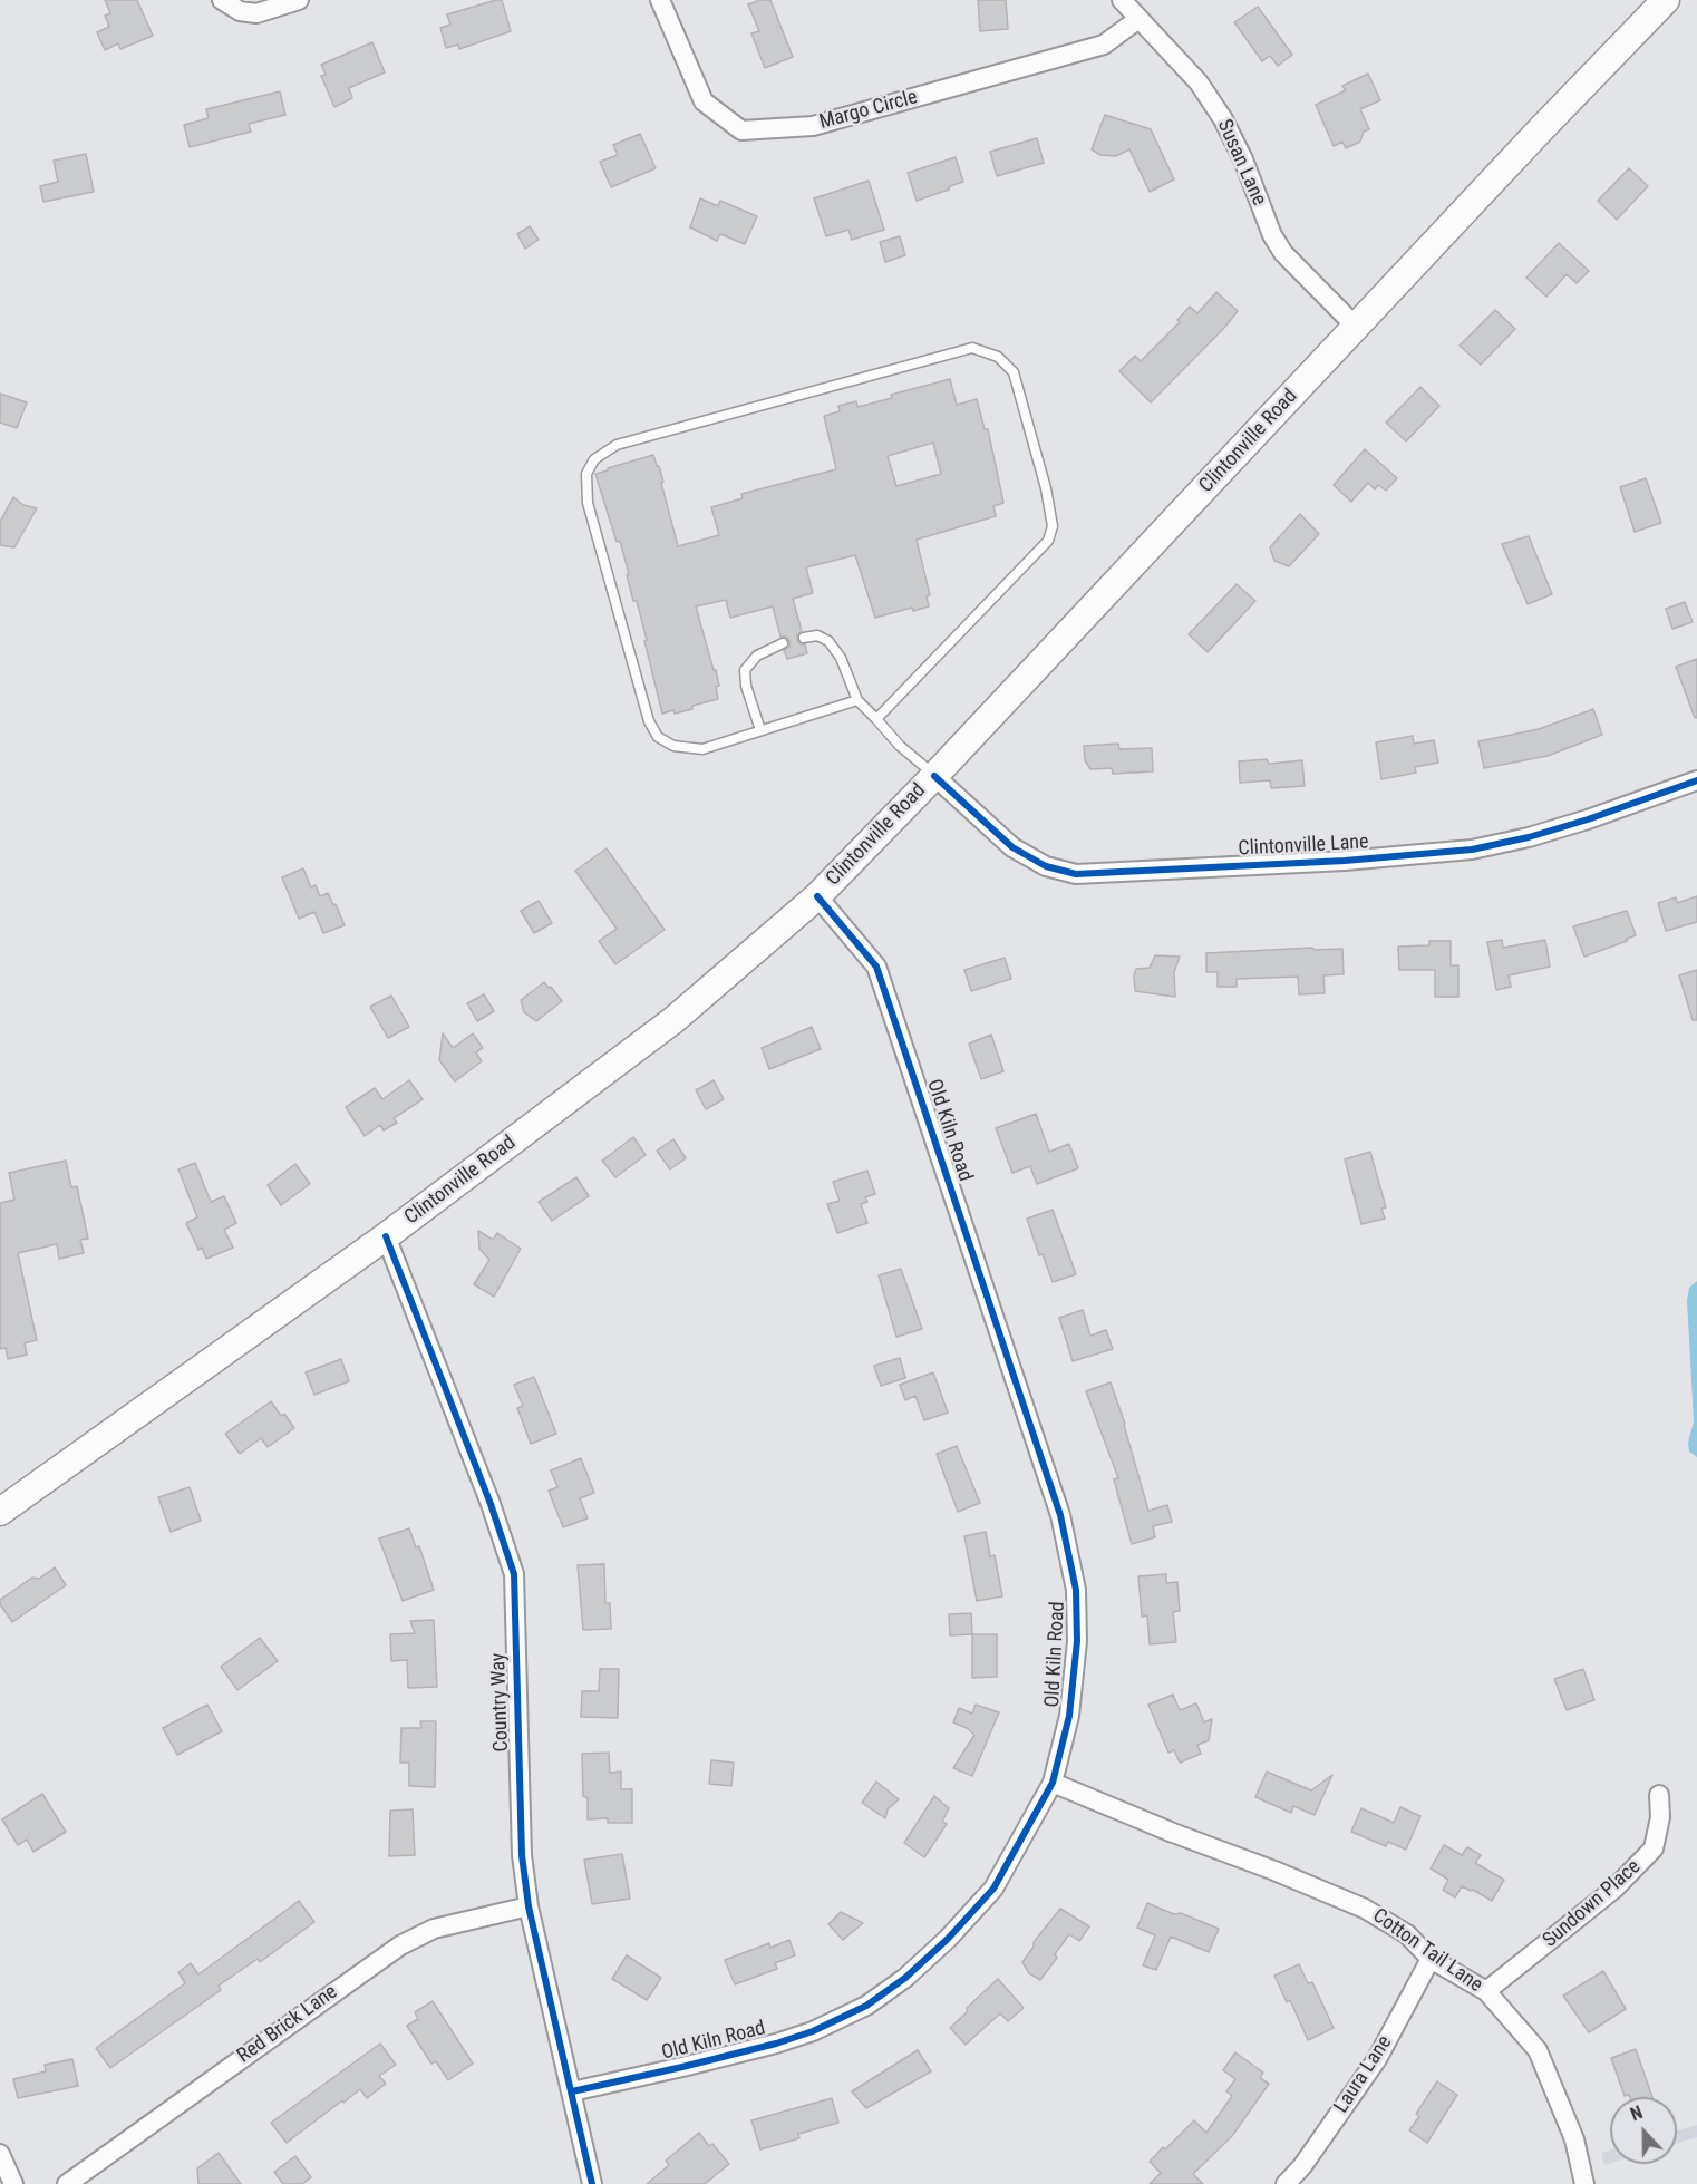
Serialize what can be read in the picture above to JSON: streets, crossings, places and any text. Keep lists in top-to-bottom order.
{
  "streets": {
    "main road": ["Clintonville Road"],
    "street": [
      "Margo Circle",
      "Susan Lane",
      "Clintonville Lane",
      "Old Kiln Road",
      "Country Way",
      "Sundown Place",
      "Cotton Tail Lane",
      "Red Brick Lane",
      "Laura Lane"
    ]
  },
  "crossings": [
    ["Margo Circle", "Susan Lane"],
    ["Susan Lane", "Clintonville Road"],
    ["Clintonville Road", "Clintonville Lane"],
    ["Clintonville Road", "Old Kiln Road"],
    ["Clintonville Road", "Country Way"],
    ["Old Kiln Road", "Country Way"],
    ["Old Kiln Road", "Cotton Tail Lane"],
    ["Country Way", "Red Brick Lane"],
    ["Sundown Place", "Cotton Tail Lane"],
    ["Cotton Tail Lane", "Laura Lane"]
  ],
  "north": "top"
}
